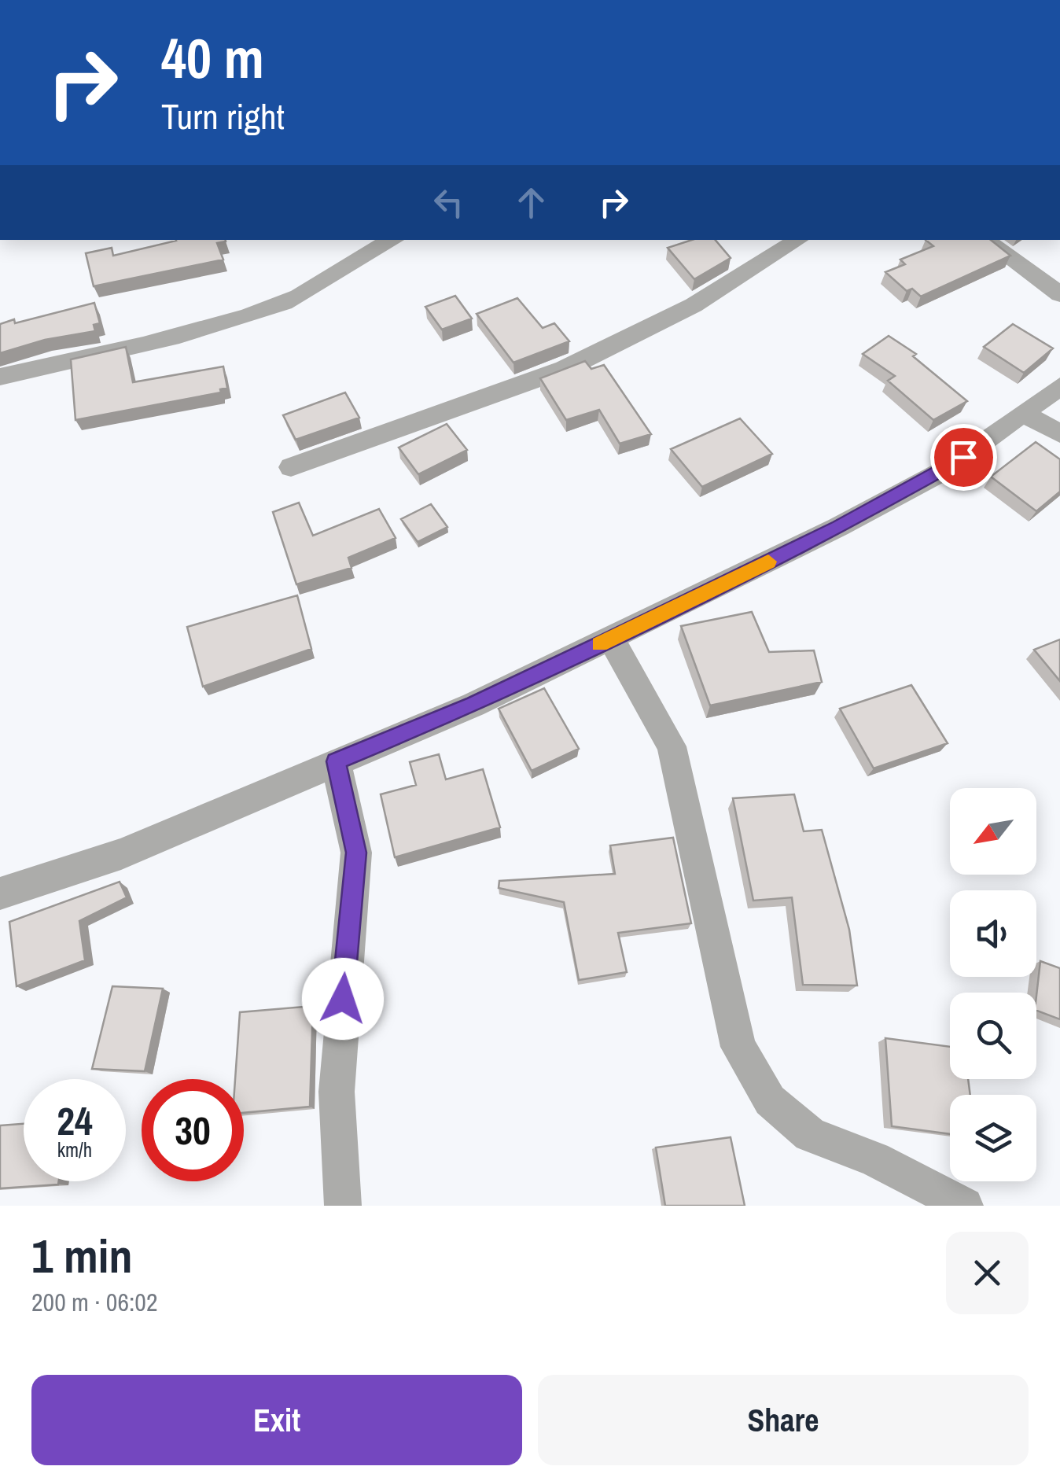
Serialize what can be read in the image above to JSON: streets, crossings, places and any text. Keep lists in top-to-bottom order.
{
  "north": "bottom left",
  "page": {
    "turn": ["40 m", "Turn right"],
    "speed": "24 km/h",
    "limit": "30",
    "heading": ["1 min", "200 m · 06:02"],
    "buttons": ["Exit", "Share"]
  }
}
